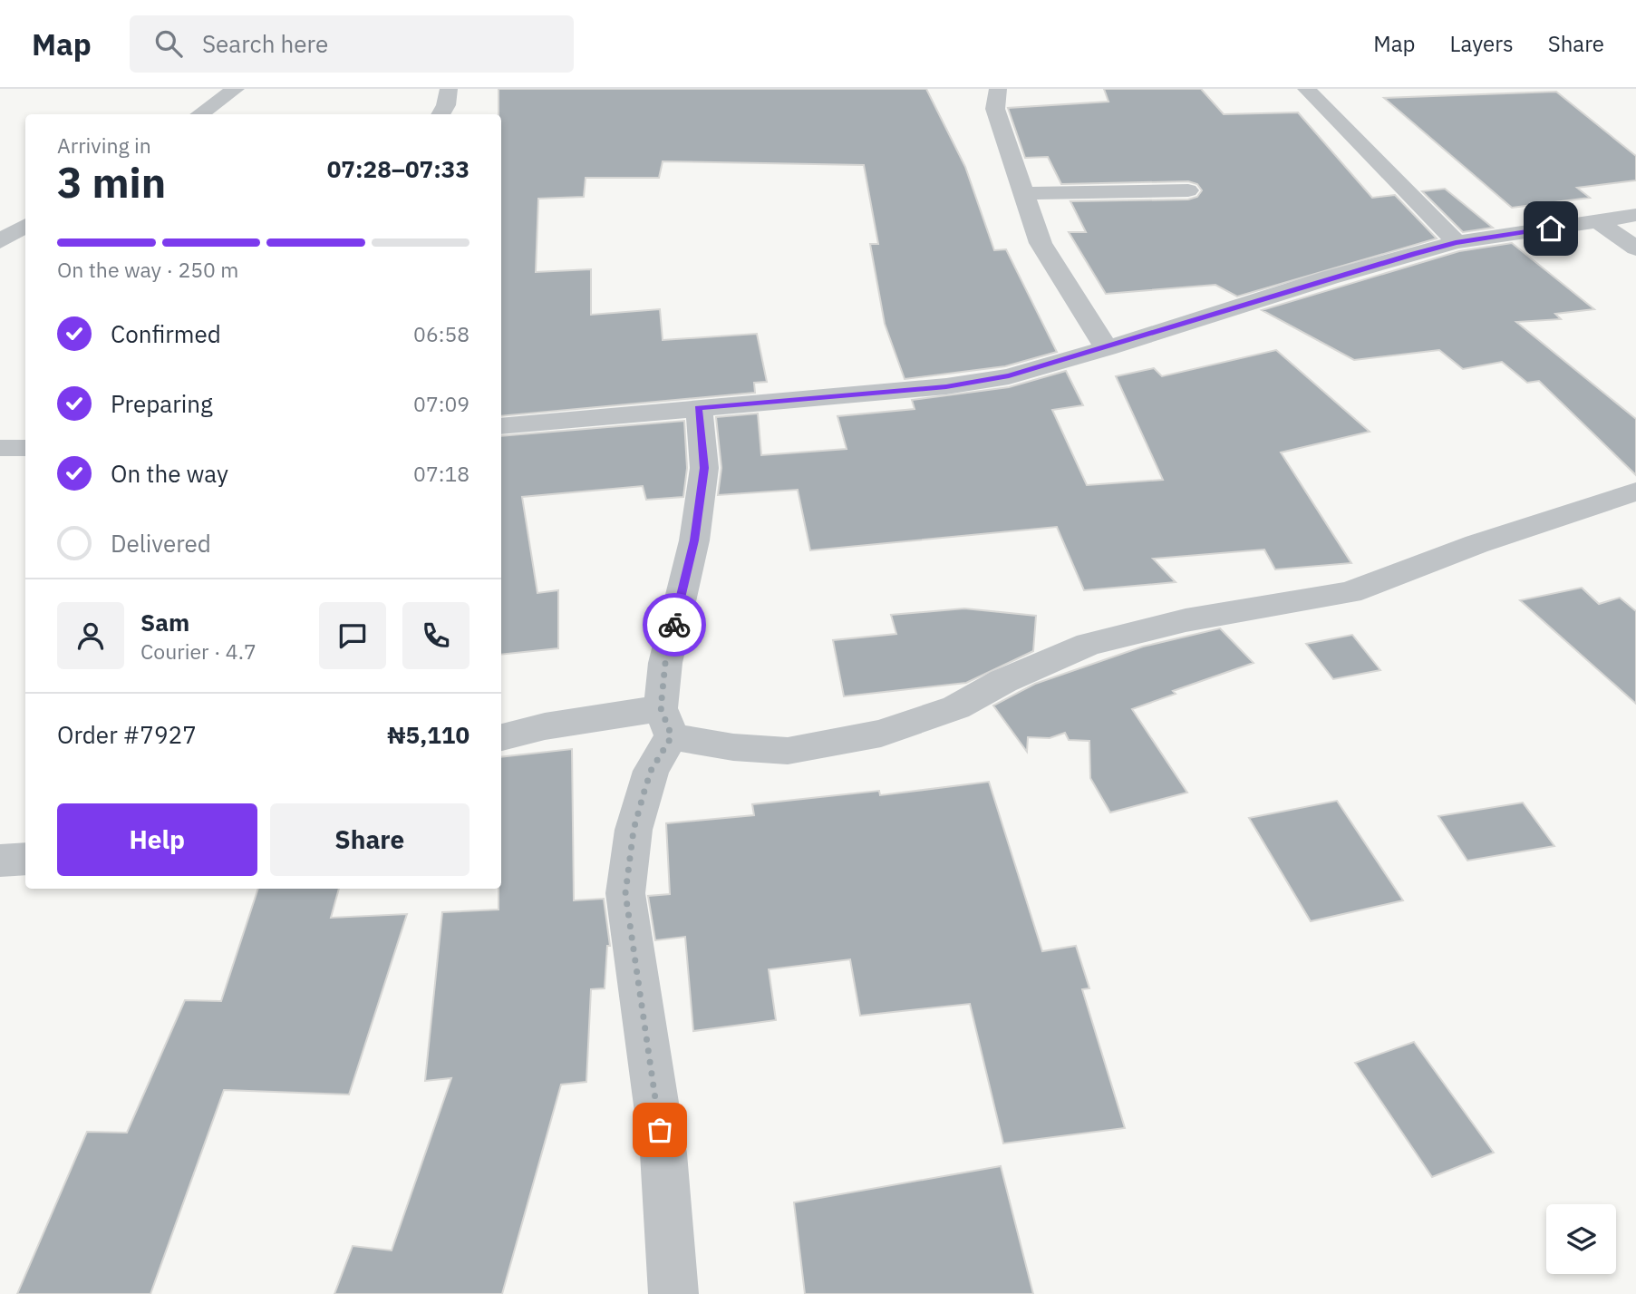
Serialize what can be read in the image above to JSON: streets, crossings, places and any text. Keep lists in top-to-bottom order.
{
  "page": {
    "header": "Map",
    "search": "Search here",
    "nav": ["Map", "Layers", "Share"],
    "heading": ["3 min", "Arriving in", "07:28–07:33"],
    "panel": [
      "Sam",
      "Courier · 4.7",
      "Order #7927",
      "₦5,110"
    ],
    "bar": "On the way · 250 m",
    "list": [
      ["Confirmed", "06:58"],
      ["Preparing", "07:09"],
      ["On the way", "07:18"],
      "Delivered"
    ],
    "buttons": ["Help", "Share"]
  }
}
